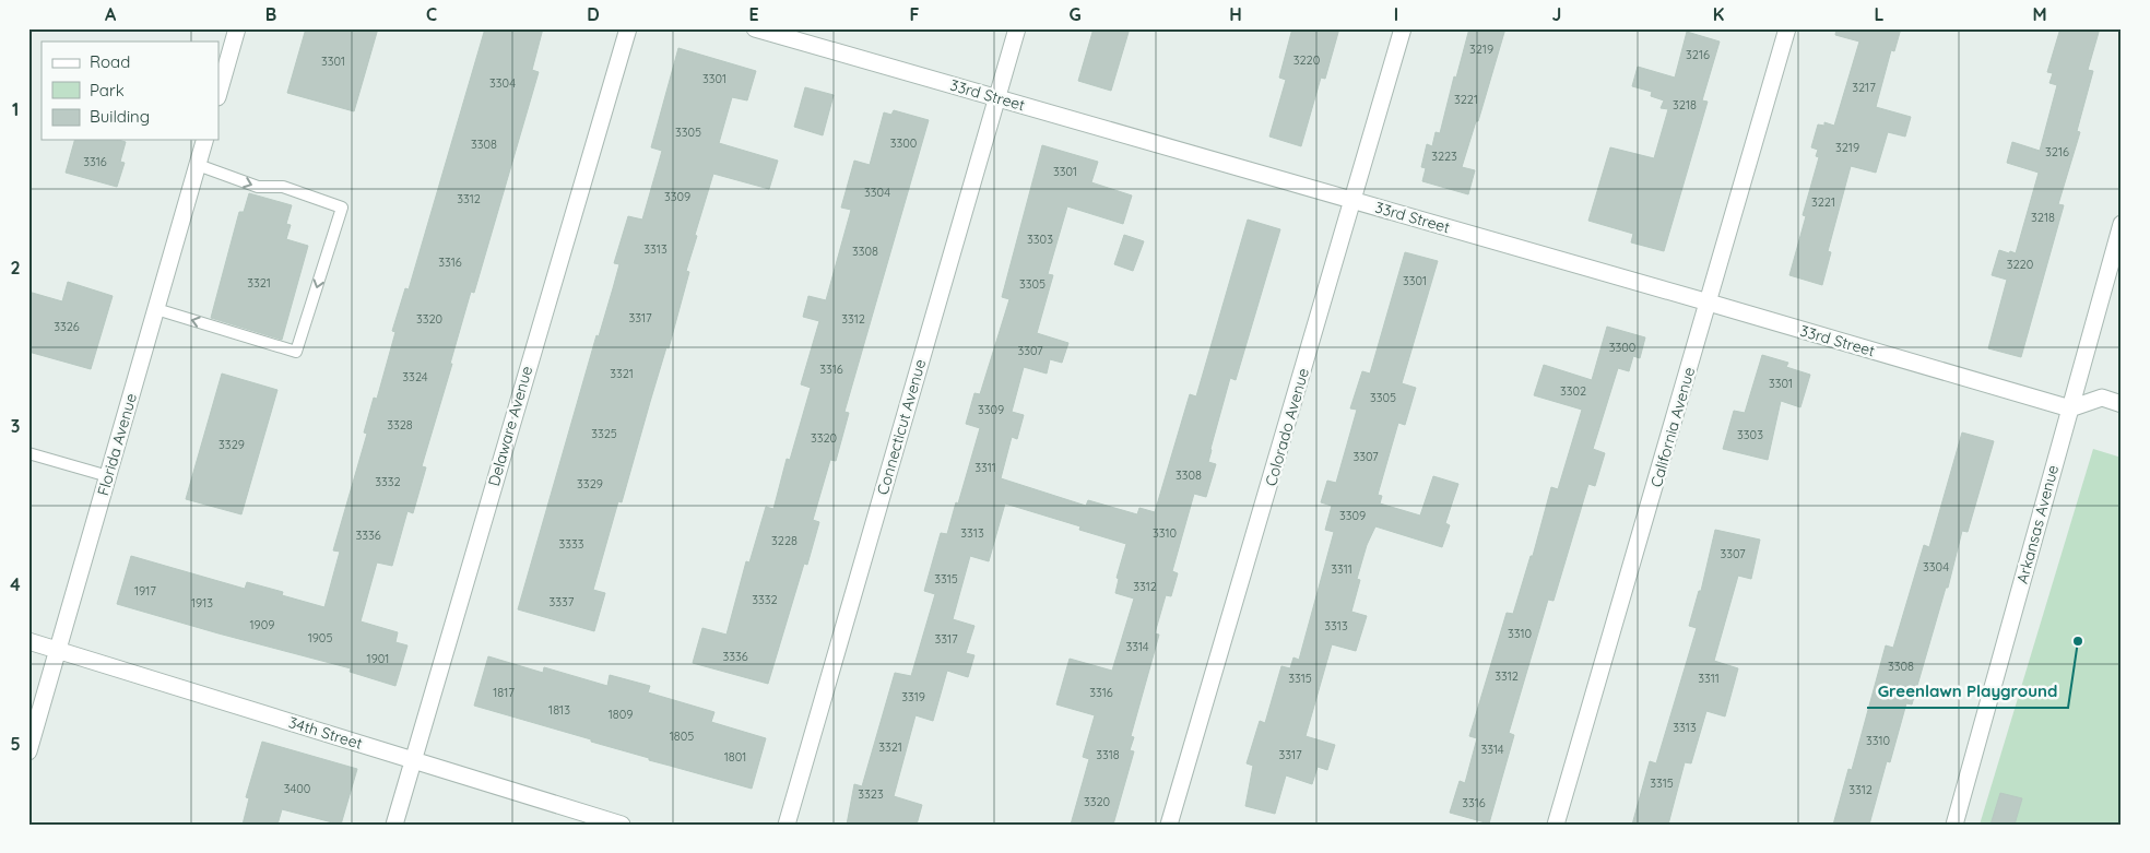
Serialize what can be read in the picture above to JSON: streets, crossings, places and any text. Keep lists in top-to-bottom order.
{
  "streets": {
    "street": [
      "33rd Street",
      "Delaware Avenue",
      "Connecticut Avenue",
      "Colorado Avenue",
      "California Avenue",
      "Florida Avenue",
      "Arkansas Avenue",
      "34th Street"
    ]
  },
  "crossings": [
    ["33rd Street", "Connecticut Avenue"],
    ["33rd Street", "Colorado Avenue"],
    ["33rd Street", "California Avenue"],
    ["33rd Street", "Arkansas Avenue"],
    ["Delaware Avenue", "34th Street"],
    ["Florida Avenue", "34th Street"]
  ],
  "places": ["Greenlawn Playground"],
  "house_numbers": [
    "3219",
    "3216",
    "3220",
    "3301",
    "3301",
    "3304",
    "3217",
    "3221",
    "3218",
    "3305",
    "3300",
    "3308",
    "3219",
    "3216",
    "3223",
    "3316",
    "3301",
    "3304",
    "3309",
    "3312",
    "3221",
    "3218",
    "3303",
    "3313",
    "3308",
    "3316",
    "3220",
    "3301",
    "3321",
    "3305",
    "3317",
    "3320",
    "3312",
    "3326",
    "3300",
    "3307",
    "3316",
    "3321",
    "3324",
    "3301",
    "3302",
    "3305",
    "3309",
    "3328",
    "3325",
    "3303",
    "3320",
    "3329",
    "3307",
    "3311",
    "3308",
    "3332",
    "3329",
    "3309",
    "3313",
    "3310",
    "3336",
    "3228",
    "3333",
    "3307",
    "3304",
    "3311",
    "3315",
    "3312",
    "1917",
    "3332",
    "3337",
    "1913",
    "1909",
    "3313",
    "3310",
    "1905",
    "3317",
    "3314",
    "3336",
    "1901",
    "3308",
    "3312",
    "3315",
    "3311",
    "1817",
    "3316",
    "3319",
    "1813",
    "1809",
    "3313",
    "1805",
    "3310",
    "3321",
    "3314",
    "3318",
    "3317",
    "1801",
    "3315",
    "3400",
    "3312",
    "3323",
    "3320",
    "3316"
  ],
  "legend": ["Road", "Park", "Building"],
  "grid": {
    "columns": [
      "A",
      "B",
      "C",
      "D",
      "E",
      "F",
      "G",
      "H",
      "I",
      "J",
      "K",
      "L",
      "M"
    ],
    "rows": [
      "1",
      "2",
      "3",
      "4",
      "5"
    ]
  }
}
